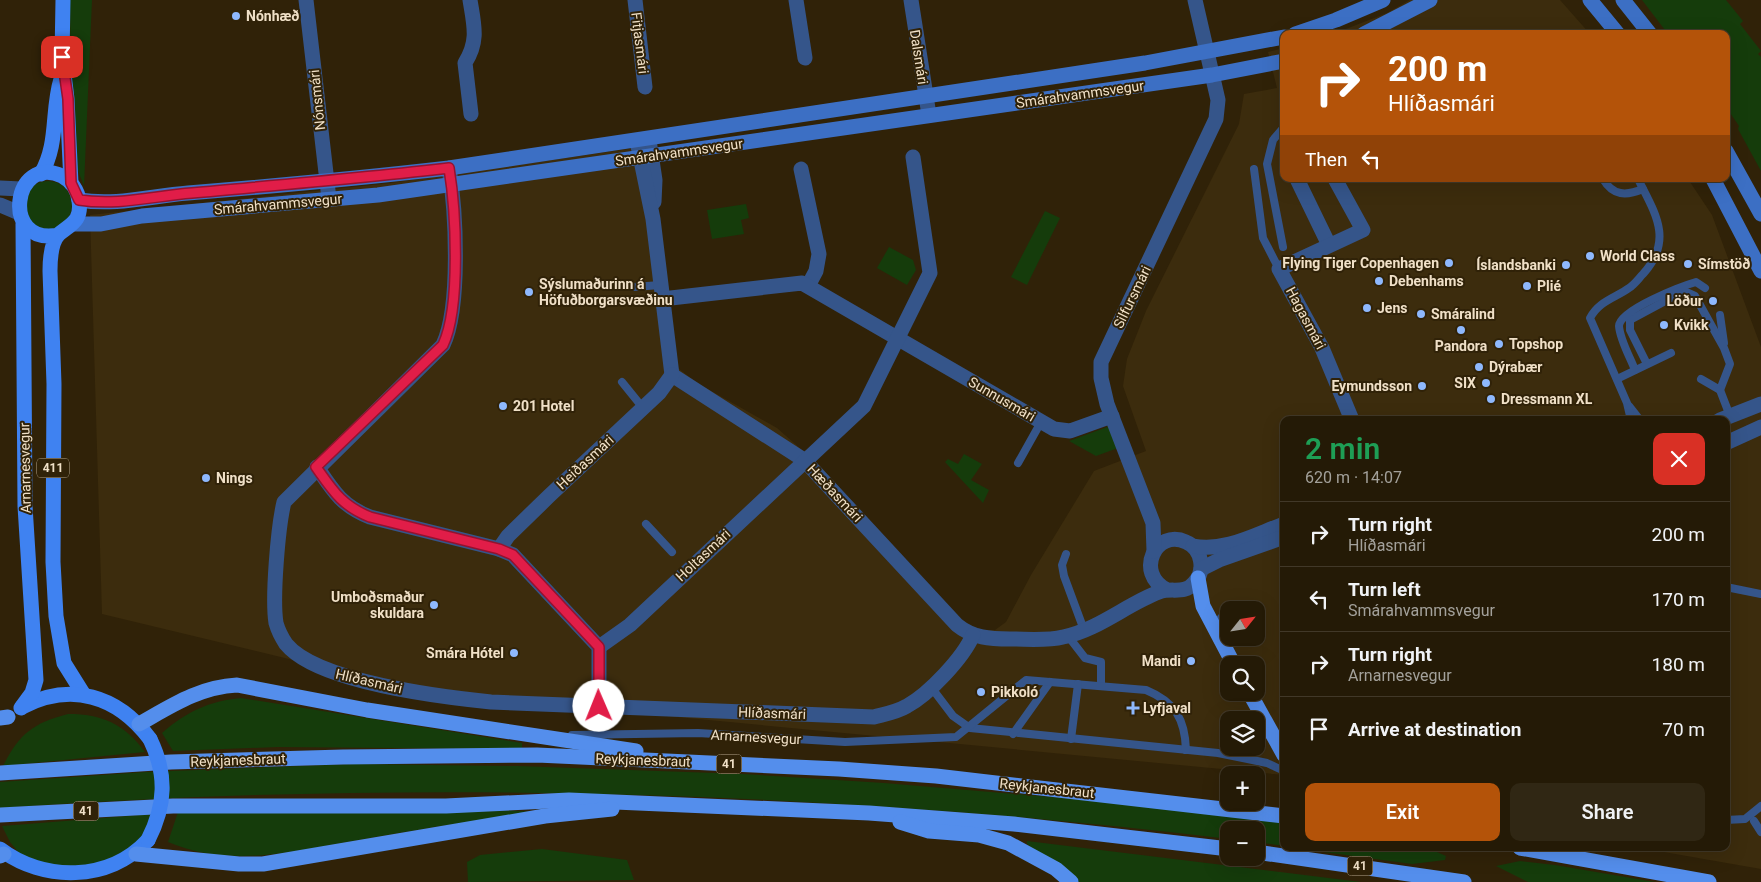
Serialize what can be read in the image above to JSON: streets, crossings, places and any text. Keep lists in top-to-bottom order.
{
  "streets": {
    "highway": ["Reykjanesbraut", "41"],
    "main road": ["Smárahvammsvegur", "Arnarnesvegur", "411"],
    "street": [
      "Fitjasmári",
      "Dalsmári",
      "Nónsmári",
      "Silfursmári",
      "Hagasmári",
      "Sunnusmári",
      "Heiðasmári",
      "Hæðasmári",
      "Holtasmári",
      "Hlíðasmári"
    ]
  },
  "crossings": [
    ["Dalsmári", "Smárahvammsvegur"],
    ["Smárahvammsvegur", "Nónsmári"],
    ["Smárahvammsvegur", "Silfursmári"],
    ["Smárahvammsvegur", "Arnarnesvegur"],
    ["Smárahvammsvegur", "Hlíðasmári"],
    ["Silfursmári", "Sunnusmári"],
    ["Heiðasmári", "Hæðasmári"],
    ["Hæðasmári", "Holtasmári"],
    ["Hæðasmári", "Hlíðasmári"]
  ],
  "places": {
    "other": [
      "Nónhæð",
      "World Class",
      "Flying Tiger Copenhagen",
      "Símstöð",
      "Íslandsbanki",
      "Debenhams",
      "Plié",
      "Sýslumaðurinn á Höfuðborgarsvæðinu",
      "Löður",
      "Jens",
      "Smáralind",
      "Kvikk",
      "Pandora",
      "Topshop",
      "Dýrabær",
      "SIX",
      "Eymundsson",
      "Dressmann XL",
      "201 Hotel",
      "Nings",
      "Umboðsmaður skuldara",
      "Smára Hótel",
      "Mandi",
      "Pikkoló"
    ],
    "health": ["Lyfjaval"]
  },
  "north": "top right",
  "page": {
    "turn": ["200 m", "Hlíðasmári"],
    "then": "Then",
    "heading": ["2 min", "620 m · 14:07"],
    "list": [
      {
        "name": "Turn right",
        "note": "Hlíðasmári",
        "value": "200 m"
      },
      {
        "name": "Turn left",
        "note": "Smárahvammsvegur",
        "value": "170 m"
      },
      {
        "name": "Turn right",
        "note": "Arnarnesvegur",
        "value": "180 m"
      },
      {
        "name": "Arrive at destination",
        "value": "70 m"
      }
    ],
    "map_buttons": ["+", "−"],
    "buttons": ["Exit", "Share"]
  }
}
